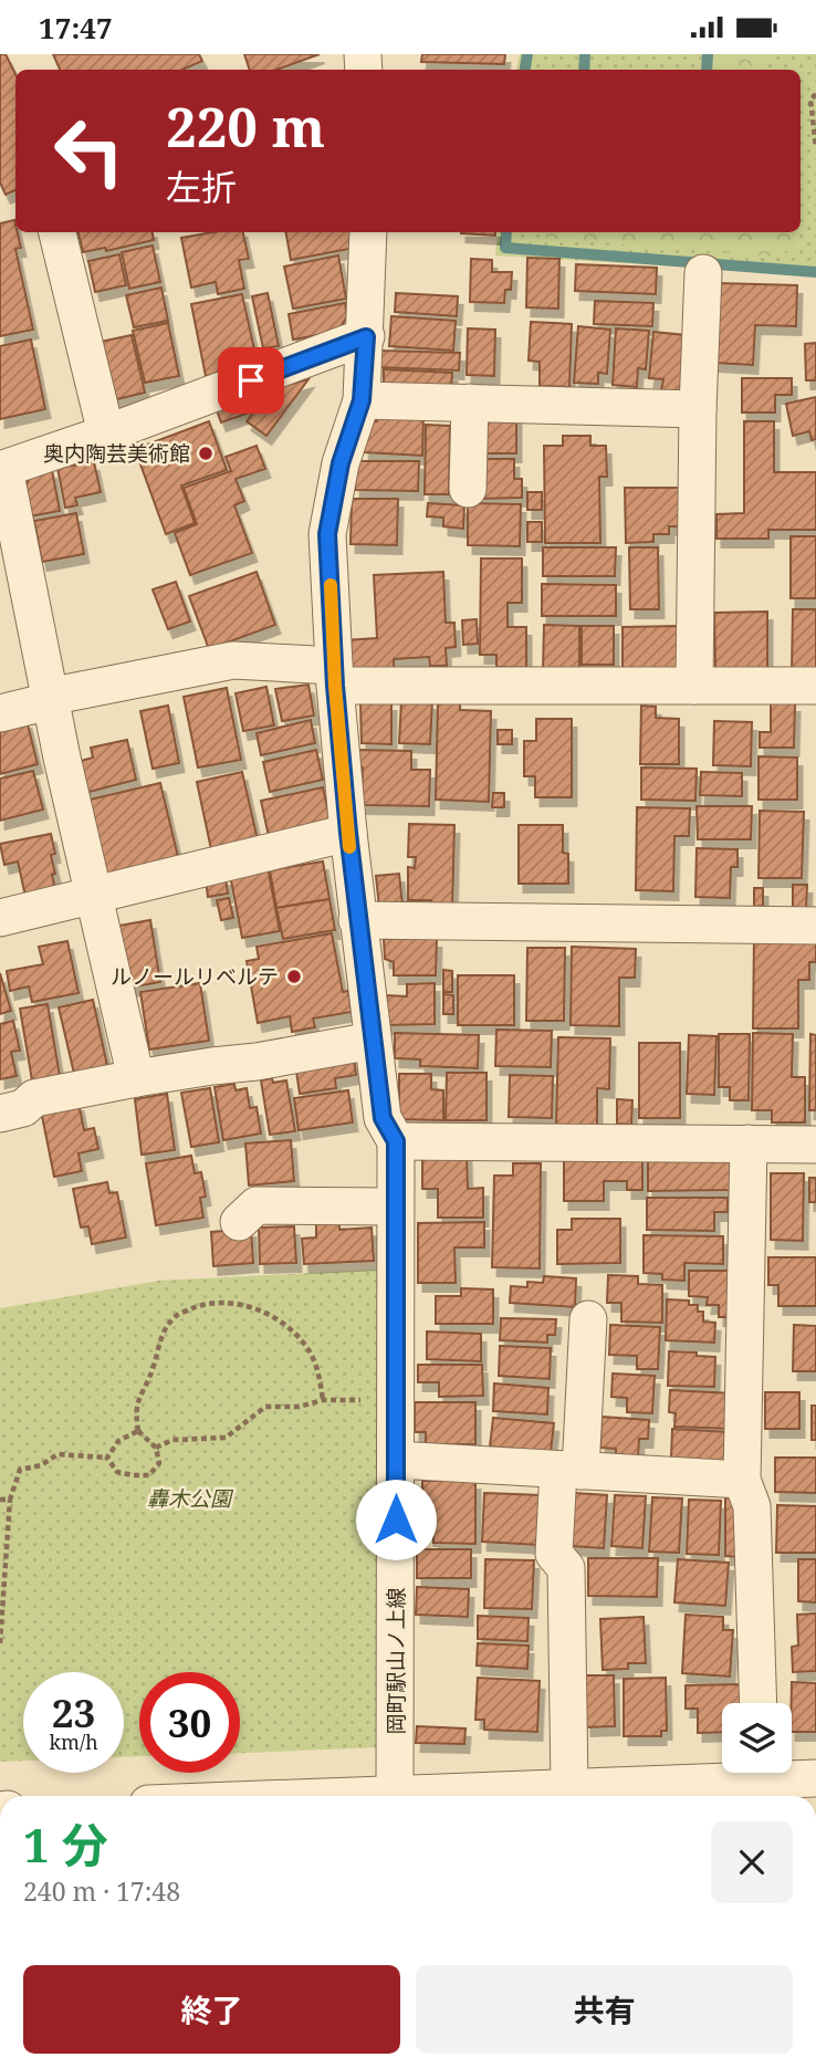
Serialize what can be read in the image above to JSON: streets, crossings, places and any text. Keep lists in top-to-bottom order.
{
  "streets": {
    "street": ["岡町駅山ノ上線"]
  },
  "parks": ["轟木公園"],
  "places": ["奥内陶芸美術館", "ルノールリベルテ"],
  "page": {
    "status": "17:47",
    "turn": ["220 m", "左折"],
    "speed": "23 km/h",
    "limit": "30",
    "heading": ["1 分", "240 m · 17:48"],
    "buttons": ["終了", "共有"]
  }
}
